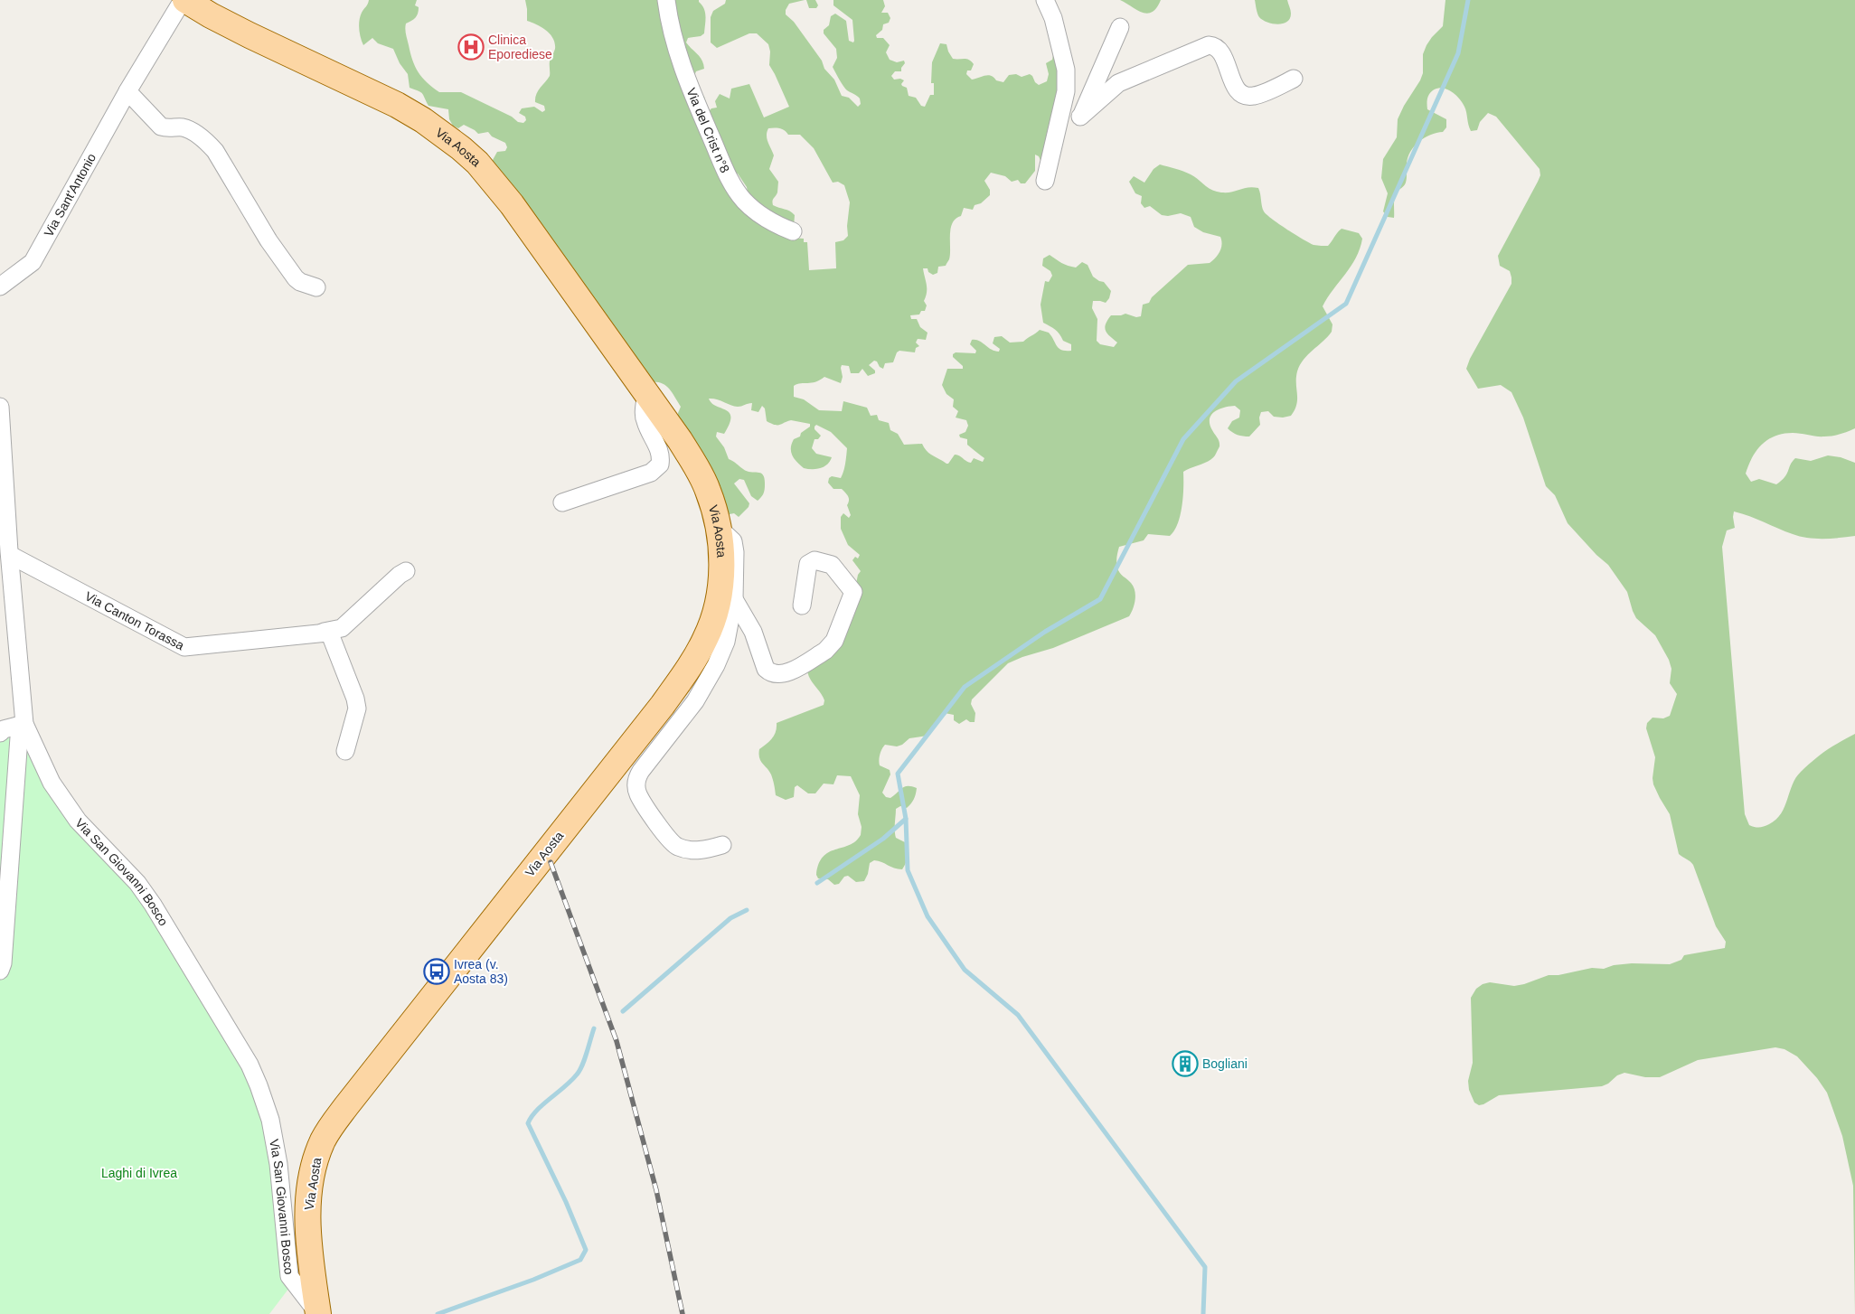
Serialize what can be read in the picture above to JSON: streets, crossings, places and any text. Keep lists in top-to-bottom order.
{
  "streets": {
    "main road": ["Via Aosta"],
    "street": [
      "Via del Crist n°8",
      "Via Sant'Antonio",
      "Via Canton Torassa",
      "Via San Giovanni Bosco"
    ]
  },
  "crossings": [
    ["Via Aosta", "Via Sant'Antonio"],
    ["Via Aosta", "Via San Giovanni Bosco"],
    ["Via Canton Torassa", "Via San Giovanni Bosco"]
  ],
  "parks": ["Laghi di Ivrea"],
  "places": {
    "hospital": ["Clinica Eporediese"],
    "bus stop": ["Ivrea (v. Aosta 83)"],
    "building": ["Bogliani"]
  }
}
